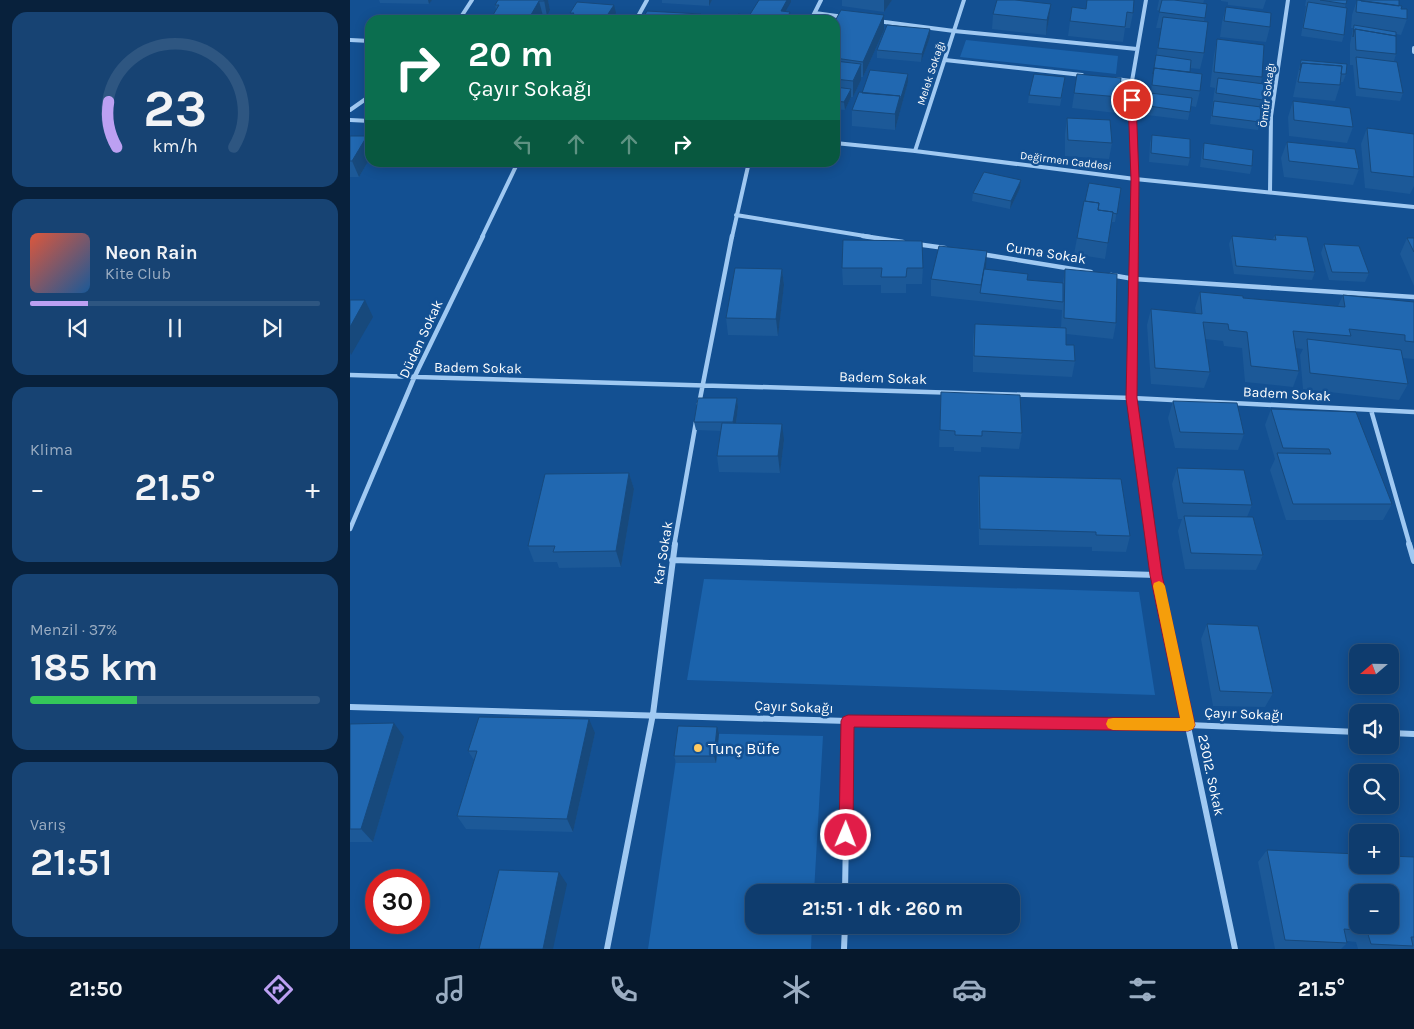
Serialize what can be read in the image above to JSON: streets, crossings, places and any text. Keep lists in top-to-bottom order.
{
  "streets": {
    "street": [
      "Melek Sokağı",
      "Ömür Sokağı",
      "Değirmen Caddesi",
      "Cuma Sokak",
      "Düden Sokak",
      "Badem Sokak",
      "Kar Sokak",
      "Çayır Sokağı",
      "23012. Sokak"
    ]
  },
  "crossings": [
    ["Melek Sokağı", "Değirmen Caddesi"],
    ["Ömür Sokağı", "Değirmen Caddesi"],
    ["Değirmen Caddesi", "23012. Sokak"],
    ["Düden Sokak", "Badem Sokak"],
    ["Badem Sokak", "Kar Sokak"],
    ["Badem Sokak", "23012. Sokak"],
    ["Kar Sokak", "Çayır Sokağı"],
    ["Çayır Sokağı", "23012. Sokak"]
  ],
  "places": ["Tunç Büfe"],
  "north": "left",
  "page": {
    "turn": ["20 m", "Çayır Sokağı"],
    "song": ["Neon Rain", "Kite Club"],
    "tile": [
      "Klima",
      ["Menzil · 37%", "185 km"],
      ["Varış", "21:51"]
    ],
    "heat": ["−", "21.5°", "+"],
    "map_buttons": ["+", "−"],
    "limit": "30",
    "trip": "21:51 · 1 dk · 260 m",
    "tabs": ["21:50", "21.5°"],
    "gauge": ["23", "km/h"]
  }
}
